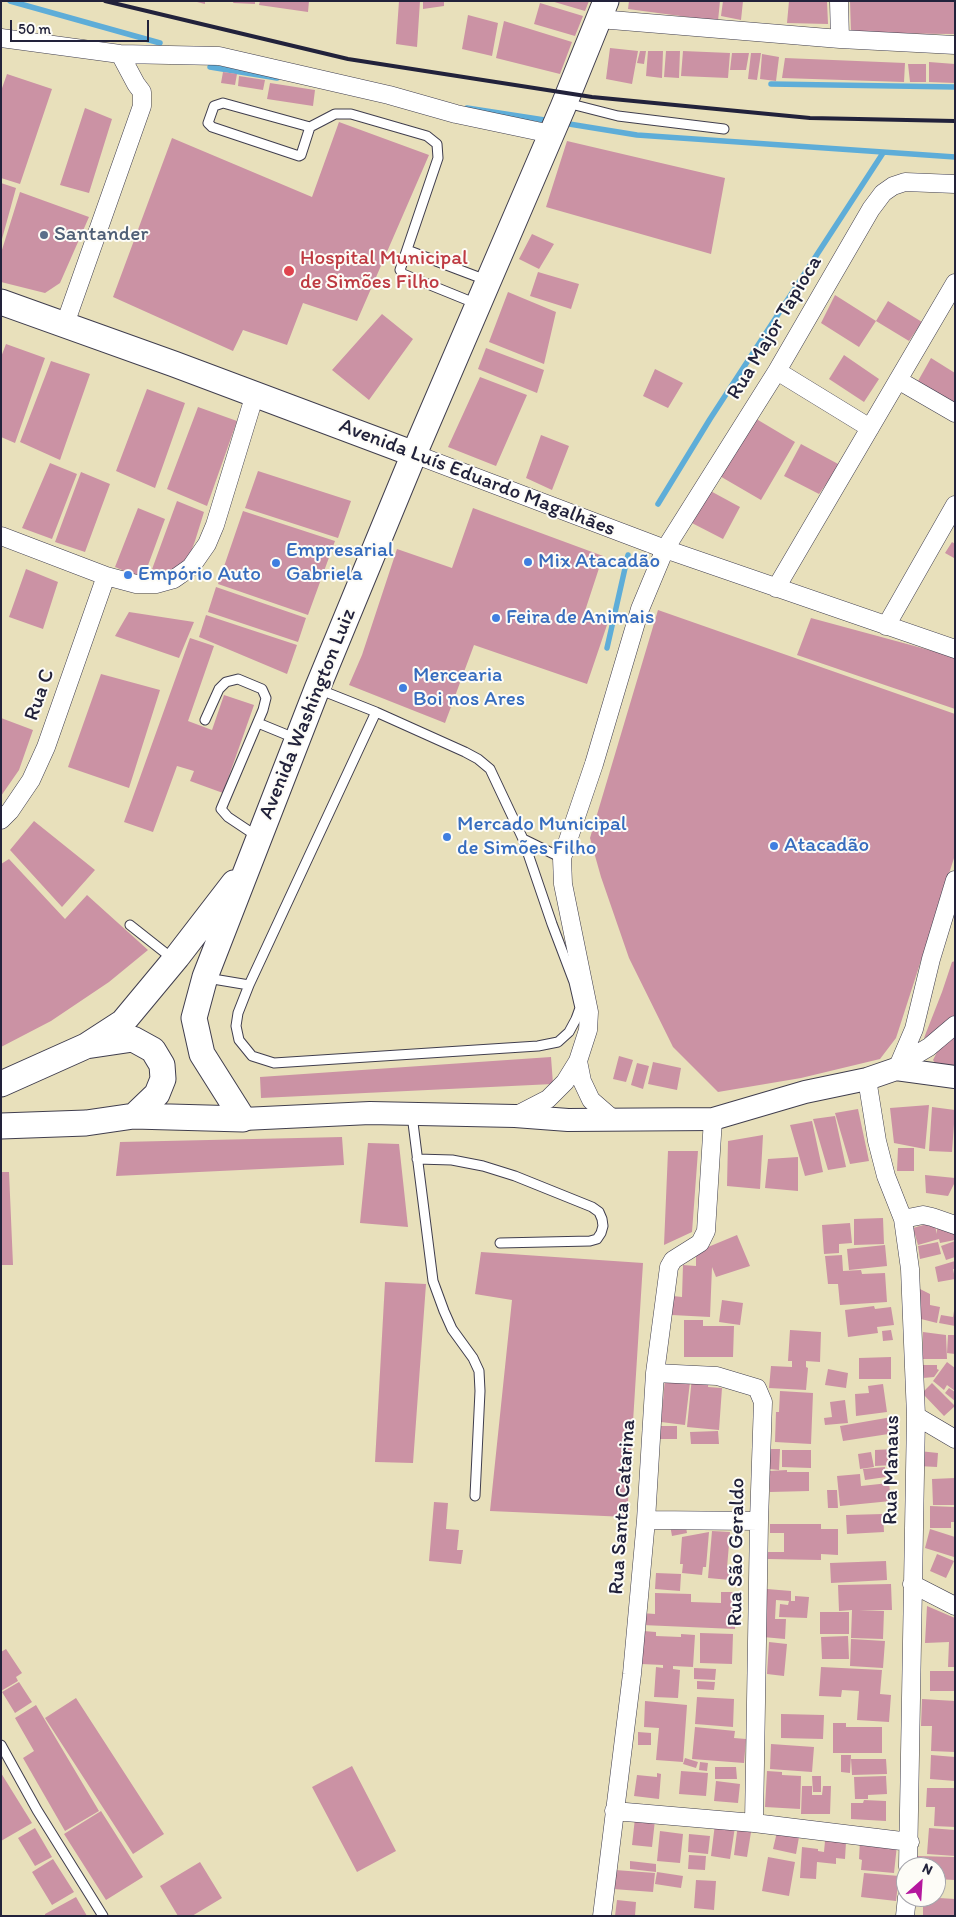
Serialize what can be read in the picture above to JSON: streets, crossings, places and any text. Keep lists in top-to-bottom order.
{
  "streets": {
    "main road": ["Avenida Luís Eduardo Magalhães", "Avenida Washington Luiz"],
    "street": [
      "Rua Major Tapioca",
      "Rua C",
      "Rua Manaus",
      "Rua Santa Catarina",
      "Rua São Geraldo"
    ]
  },
  "crossings": [
    ["Rua Major Tapioca", "Avenida Luís Eduardo Magalhães"],
    ["Avenida Luís Eduardo Magalhães", "Avenida Washington Luiz"],
    ["Rua Santa Catarina", "Rua São Geraldo"]
  ],
  "places": [
    "Santander",
    "Hospital Municipal de Simões Filho",
    "Mix Atacadão",
    "Empresarial Gabriela",
    "Empório Auto",
    "Feira de Animais",
    "Mercearia Boi nos Ares",
    "Mercado Municipal de Simões Filho",
    "Atacadão"
  ],
  "scale_bar": "50 m",
  "north": "top right"
}
